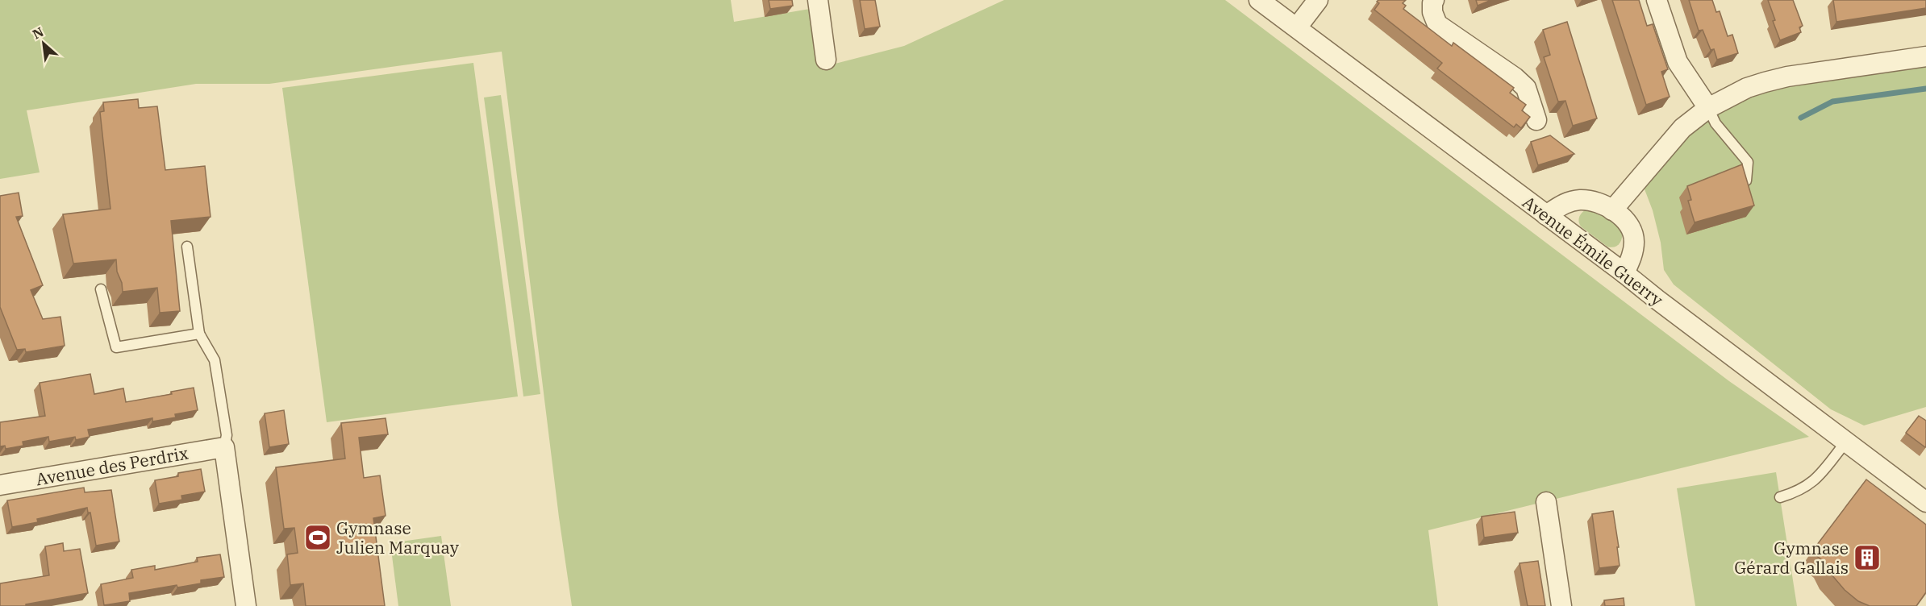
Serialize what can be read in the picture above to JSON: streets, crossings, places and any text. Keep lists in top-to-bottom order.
{
  "streets": {
    "street": ["Avenue Émile Guerry", "Avenue des Perdrix"]
  },
  "places": {
    "sports": ["Gymnase Julien Marquay"],
    "building": ["Gymnase Gérard Gallais"]
  },
  "north": "top left"
}
